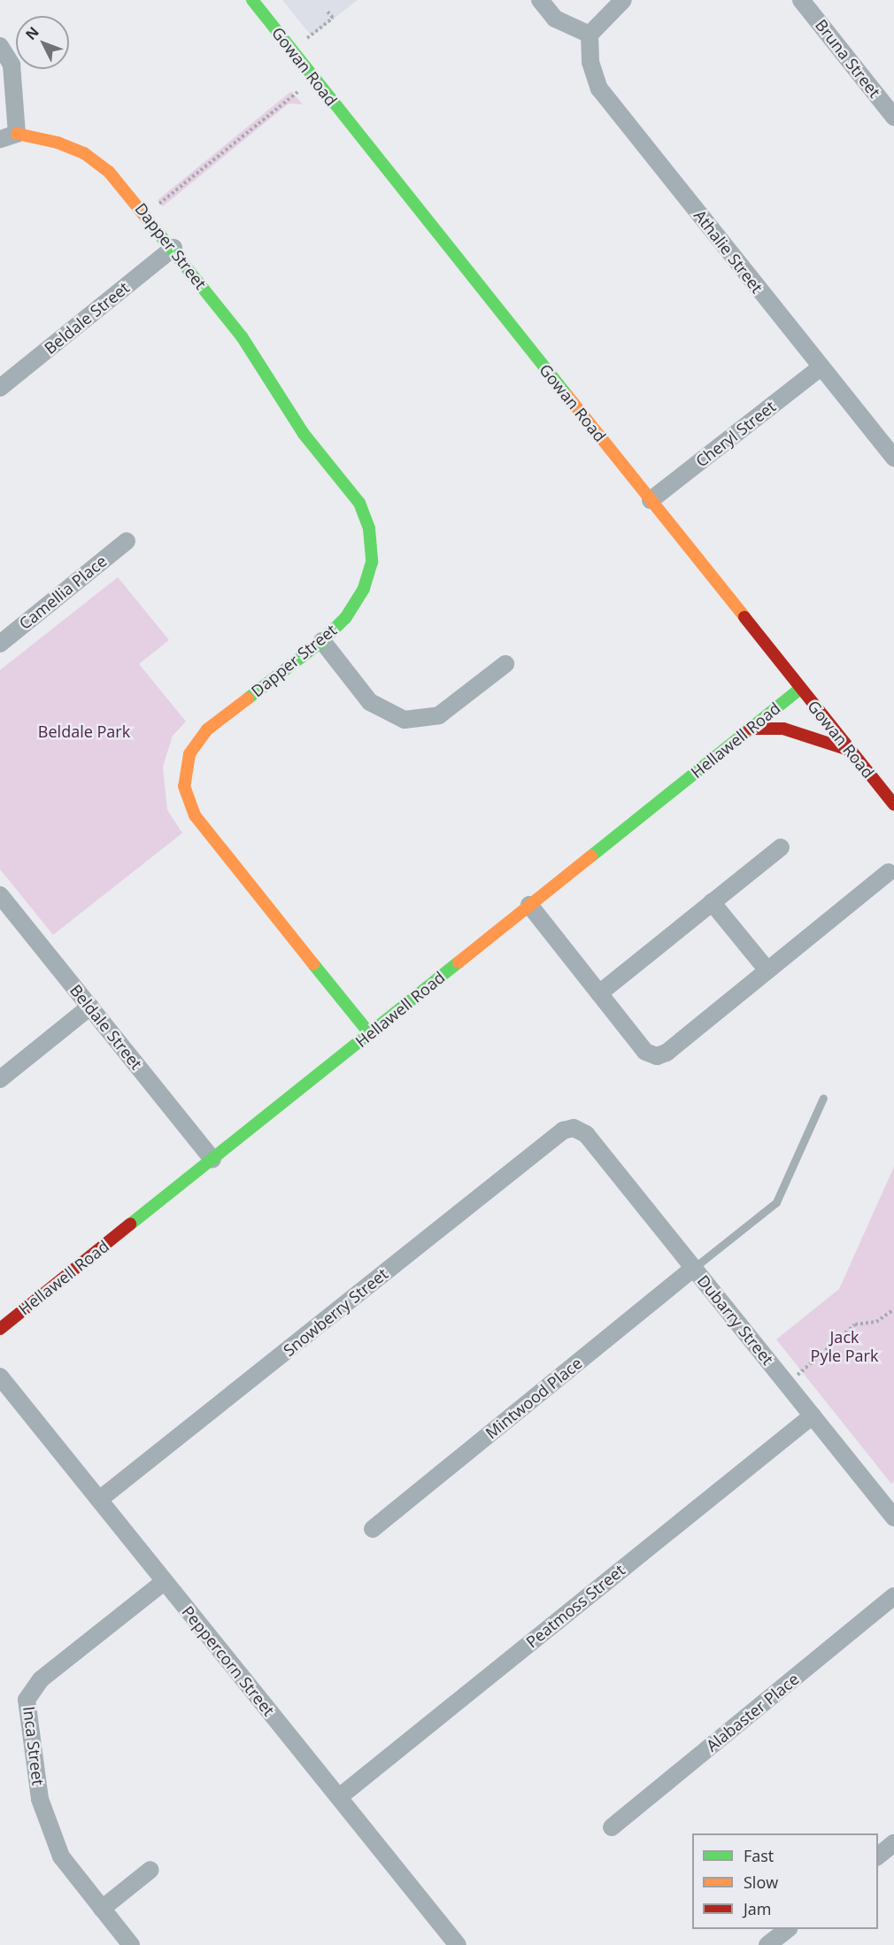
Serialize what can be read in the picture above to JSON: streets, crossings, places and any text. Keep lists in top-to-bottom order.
{
  "streets": {
    "street": [
      "Bruna Street",
      "Gowan Road",
      "Dapper Street",
      "Athalie Street",
      "Beldale Street",
      "Cheryl Street",
      "Camellia Place",
      "Hellawell Road",
      "Snowberry Street",
      "Dubarry Street",
      "Mintwood Place",
      "Peatmoss Street",
      "Peppercorn Street",
      "Alabaster Place",
      "Inca Street"
    ]
  },
  "crossings": [
    ["Gowan Road", "Cheryl Street"],
    ["Gowan Road", "Hellawell Road"],
    ["Dapper Street", "Beldale Street"],
    ["Dapper Street", "Hellawell Road"],
    ["Athalie Street", "Cheryl Street"],
    ["Beldale Street", "Hellawell Road"],
    ["Snowberry Street", "Dubarry Street"],
    ["Snowberry Street", "Peppercorn Street"],
    ["Dubarry Street", "Mintwood Place"],
    ["Dubarry Street", "Peatmoss Street"],
    ["Peatmoss Street", "Peppercorn Street"],
    ["Peppercorn Street", "Inca Street"]
  ],
  "parks": ["Beldale Park", "Jack Pyle Park"],
  "legend": ["Fast", "Slow", "Jam"],
  "north": "top left"
}
